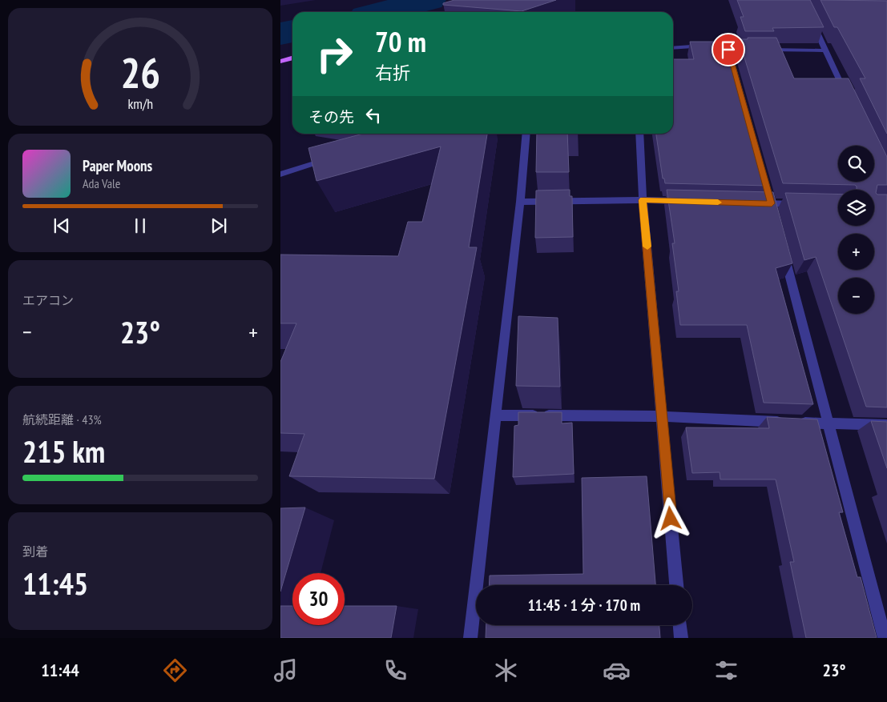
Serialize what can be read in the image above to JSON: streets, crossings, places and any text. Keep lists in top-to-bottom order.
{
  "page": {
    "turn": ["70 m", "右折"],
    "then": "その先",
    "map_buttons": ["+", "−"],
    "song": ["Paper Moons", "Ada Vale"],
    "tile": [
      "エアコン",
      ["航続距離 · 43%", "215 km"],
      ["到着", "11:45"]
    ],
    "heat": ["−", "23°", "+"],
    "limit": "30",
    "trip": "11:45 · 1 分 · 170 m",
    "tabs": ["11:44", "23°"],
    "gauge": ["26", "km/h"]
  }
}
